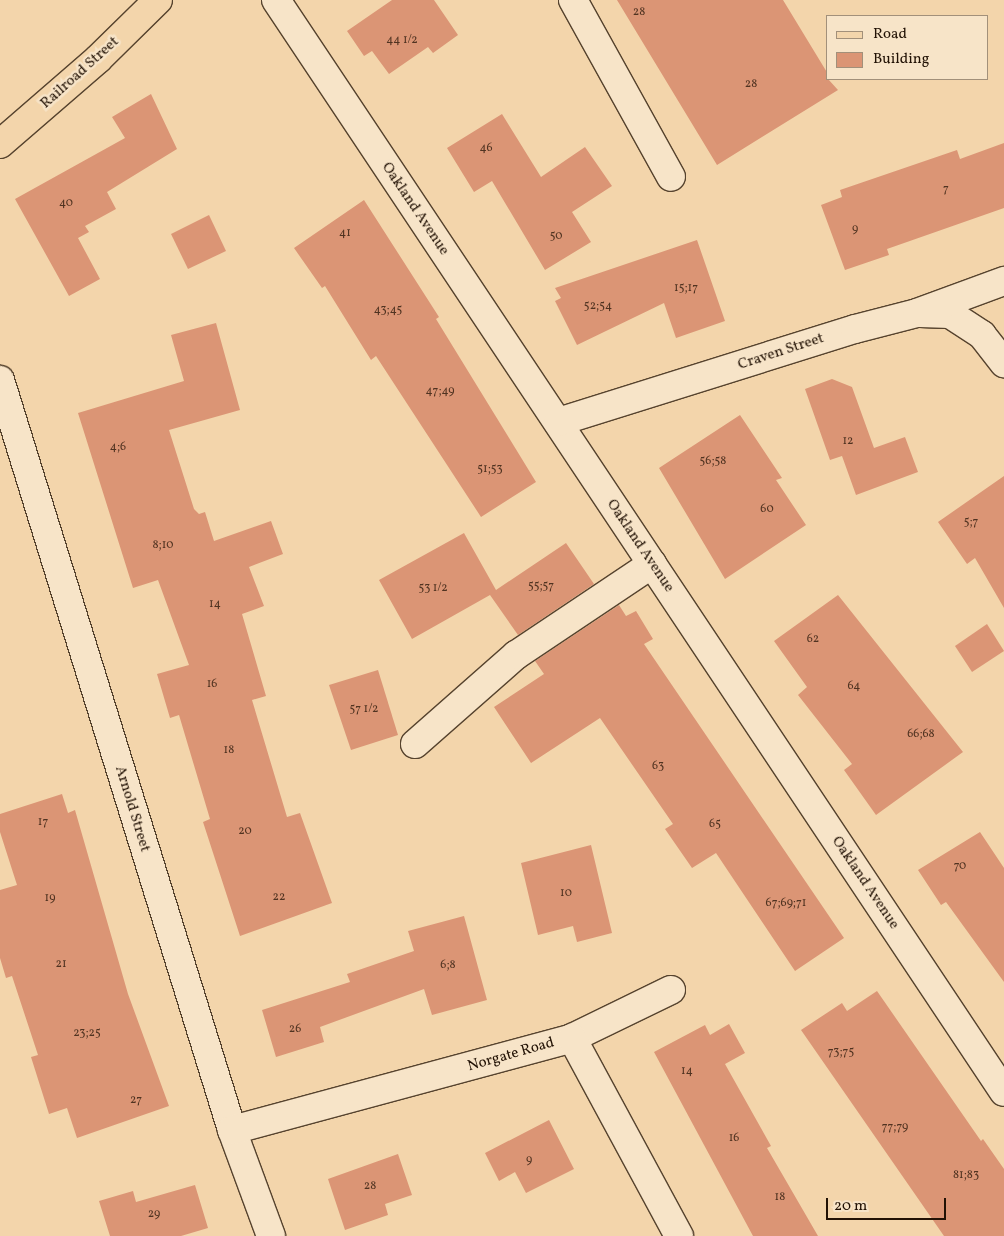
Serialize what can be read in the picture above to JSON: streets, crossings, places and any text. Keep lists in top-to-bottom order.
{
  "streets": {
    "main road": ["Railroad Street"],
    "street": [
      "Oakland Avenue",
      "Craven Street",
      "Arnold Street",
      "Norgate Road"
    ]
  },
  "crossings": [
    ["Oakland Avenue", "Craven Street"],
    ["Arnold Street", "Norgate Road"]
  ],
  "house_numbers": [
    "28",
    "44 1/2",
    "28",
    "46",
    "7",
    "40",
    "9",
    "41",
    "50",
    "15;17",
    "52;54",
    "43;45",
    "47;49",
    "12",
    "4;6",
    "56;58",
    "51;53",
    "60",
    "5;7",
    "8;10",
    "55;57",
    "53 1/2",
    "14",
    "62",
    "16",
    "64",
    "57 1/2",
    "66;68",
    "18",
    "63",
    "17",
    "65",
    "20",
    "70",
    "10",
    "22",
    "19",
    "67;69;71",
    "21",
    "6;8",
    "26",
    "23;25",
    "73;75",
    "14",
    "27",
    "77;79",
    "16",
    "9",
    "81;83",
    "28",
    "18",
    "29"
  ],
  "legend": ["Road", "Building"],
  "scale_bar": "20 m"
}
